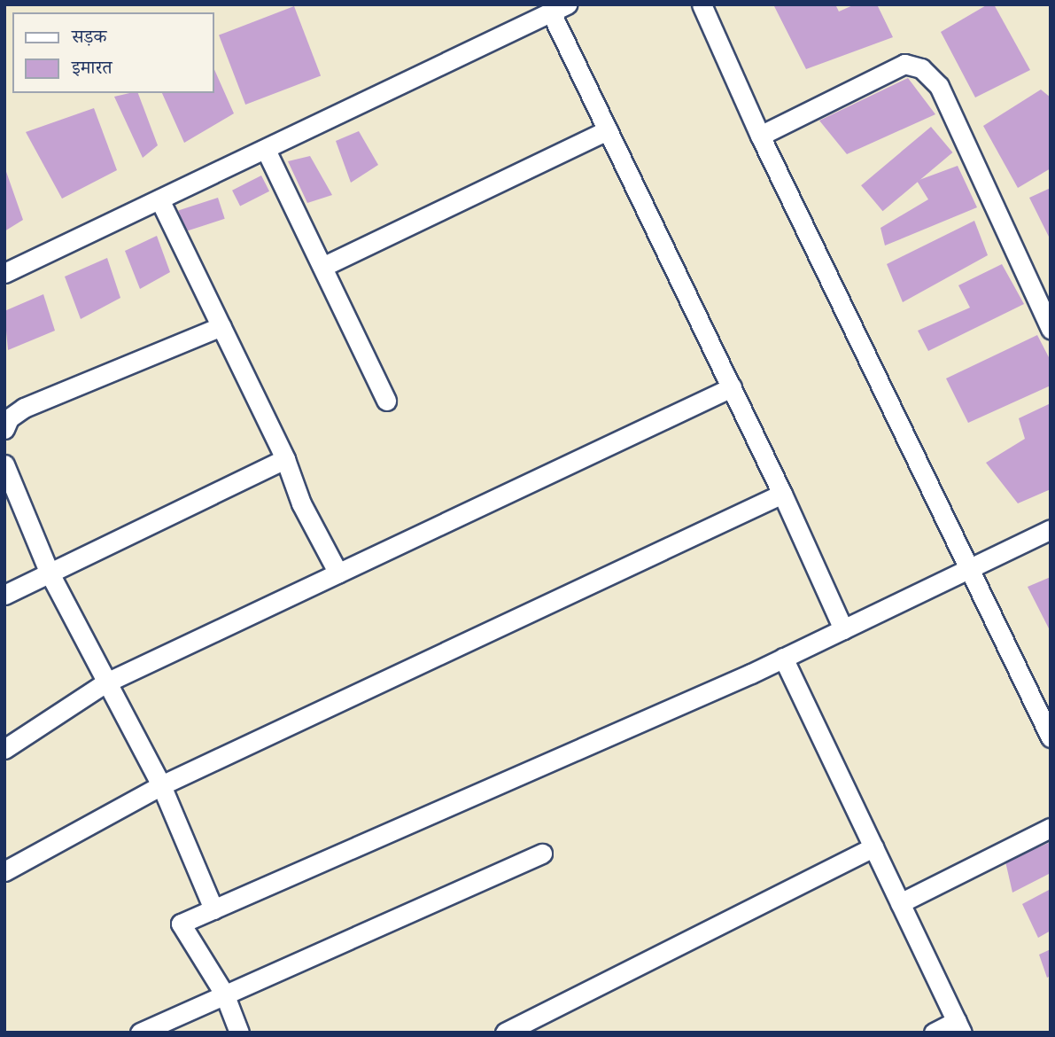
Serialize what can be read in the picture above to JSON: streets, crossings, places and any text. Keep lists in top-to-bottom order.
{
  "legend": ["सड़क", "इमारत"]
}
